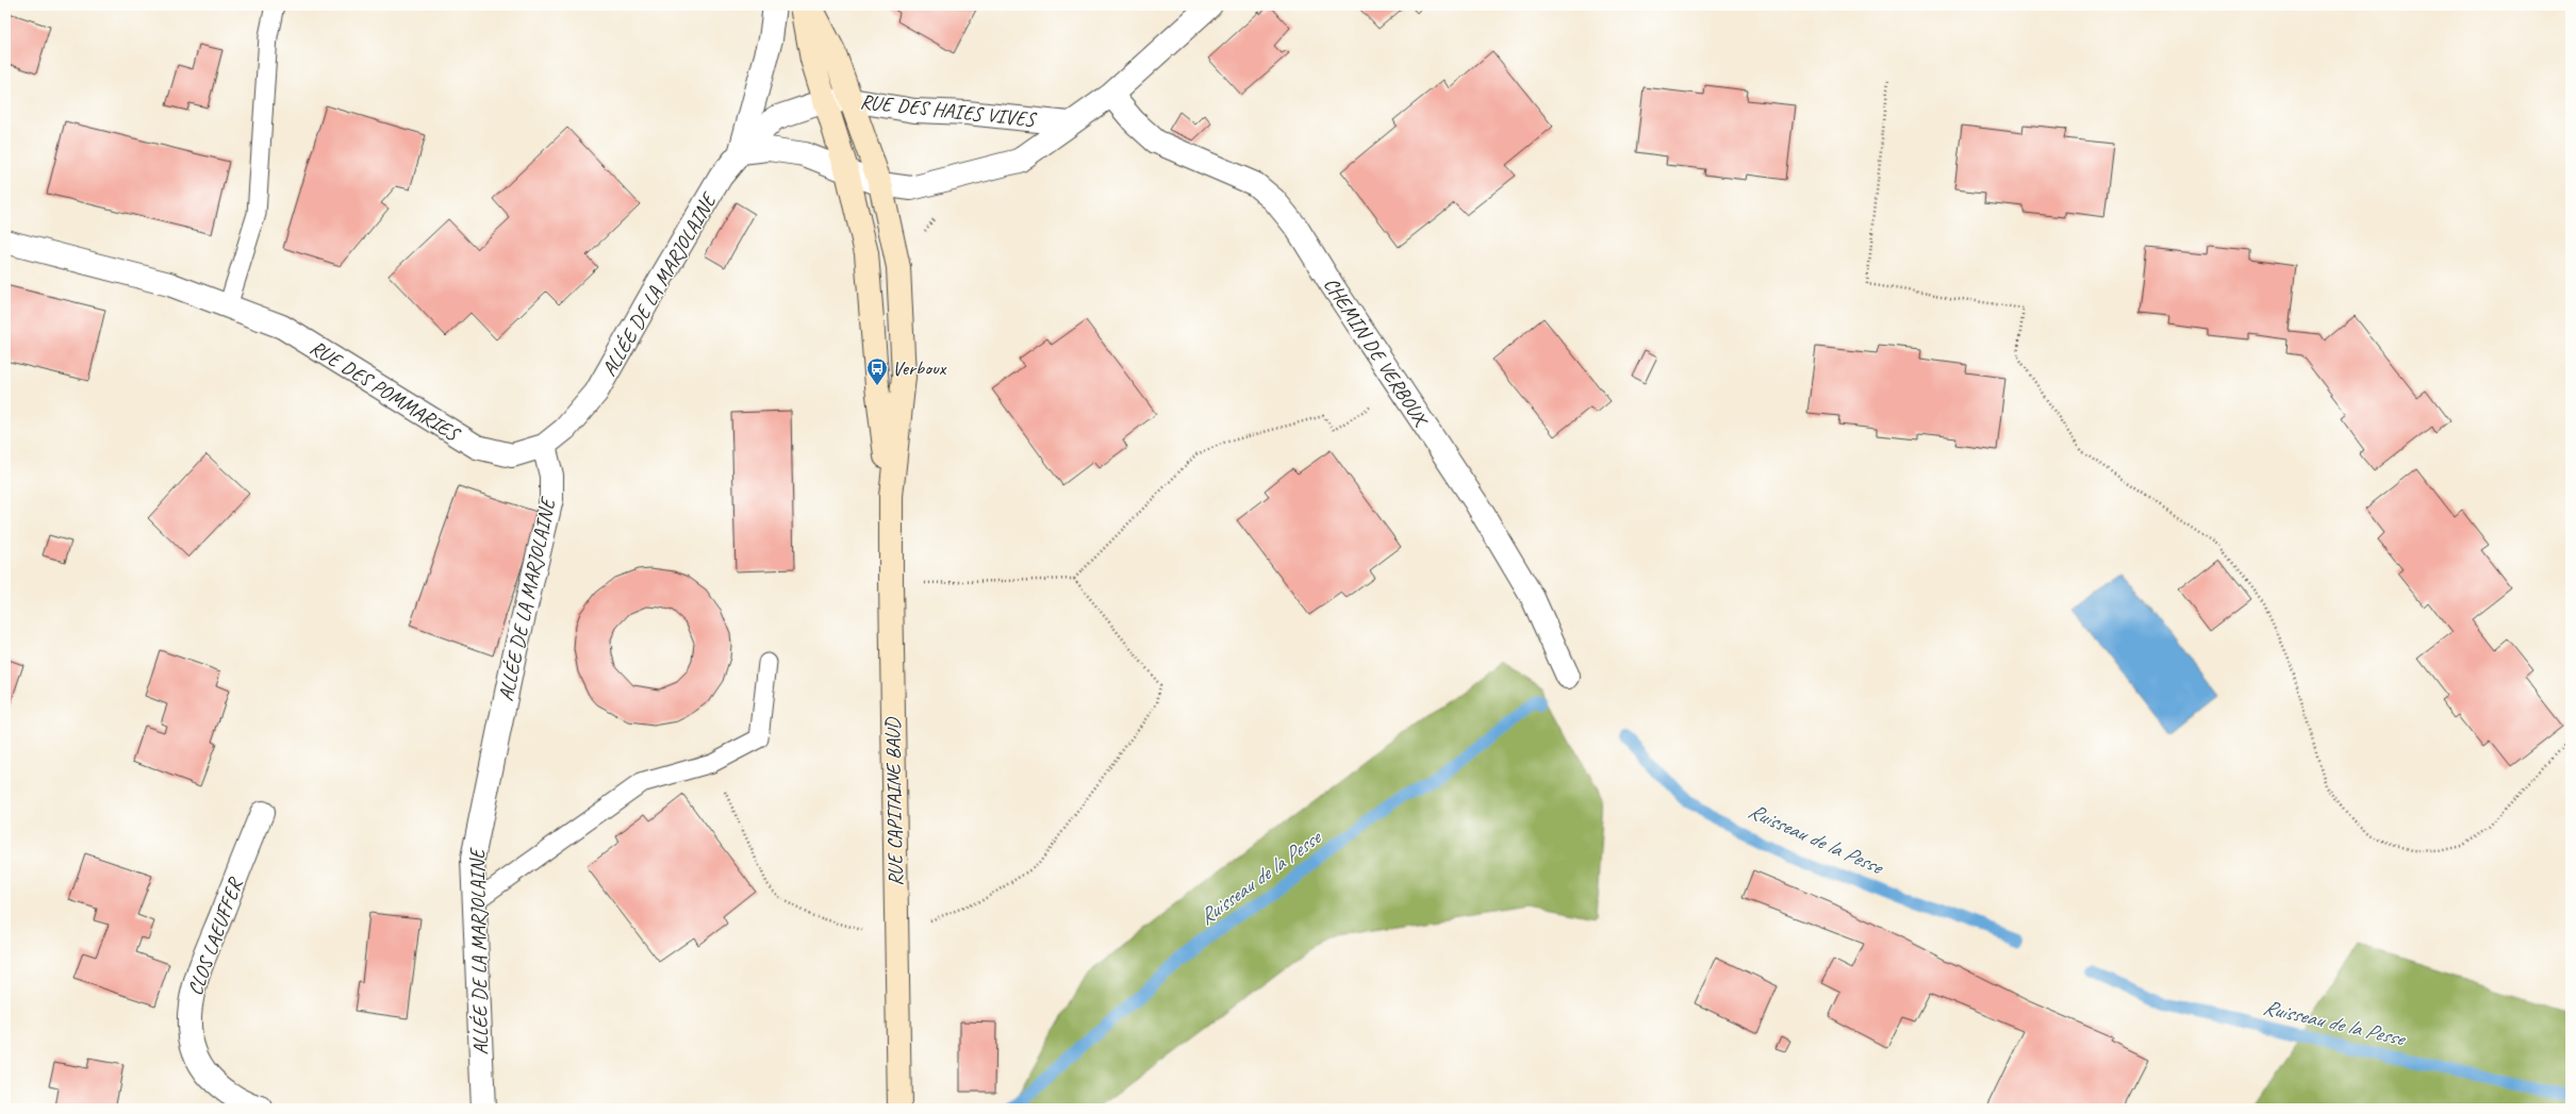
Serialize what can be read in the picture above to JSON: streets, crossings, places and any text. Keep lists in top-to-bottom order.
{
  "streets": {
    "main road": ["RUE CAPITAINE BAUD"],
    "street": [
      "RUE DES HAIES VIVES",
      "ALLÉE DE LA MARJOLAINE",
      "CHEMIN DE VERBOUX",
      "RUE DES POMMARIES",
      "CLOS LAEUFFER"
    ]
  },
  "crossings": [
    ["RUE DES HAIES VIVES", "ALLÉE DE LA MARJOLAINE"],
    ["RUE DES HAIES VIVES", "CHEMIN DE VERBOUX"],
    ["RUE DES HAIES VIVES", "RUE CAPITAINE BAUD"],
    ["ALLÉE DE LA MARJOLAINE", "RUE DES POMMARIES"],
    ["ALLÉE DE LA MARJOLAINE", "RUE CAPITAINE BAUD"]
  ],
  "water": ["Ruisseau de la Pesse"],
  "places": {
    "bus stop": ["Verboux"]
  }
}
